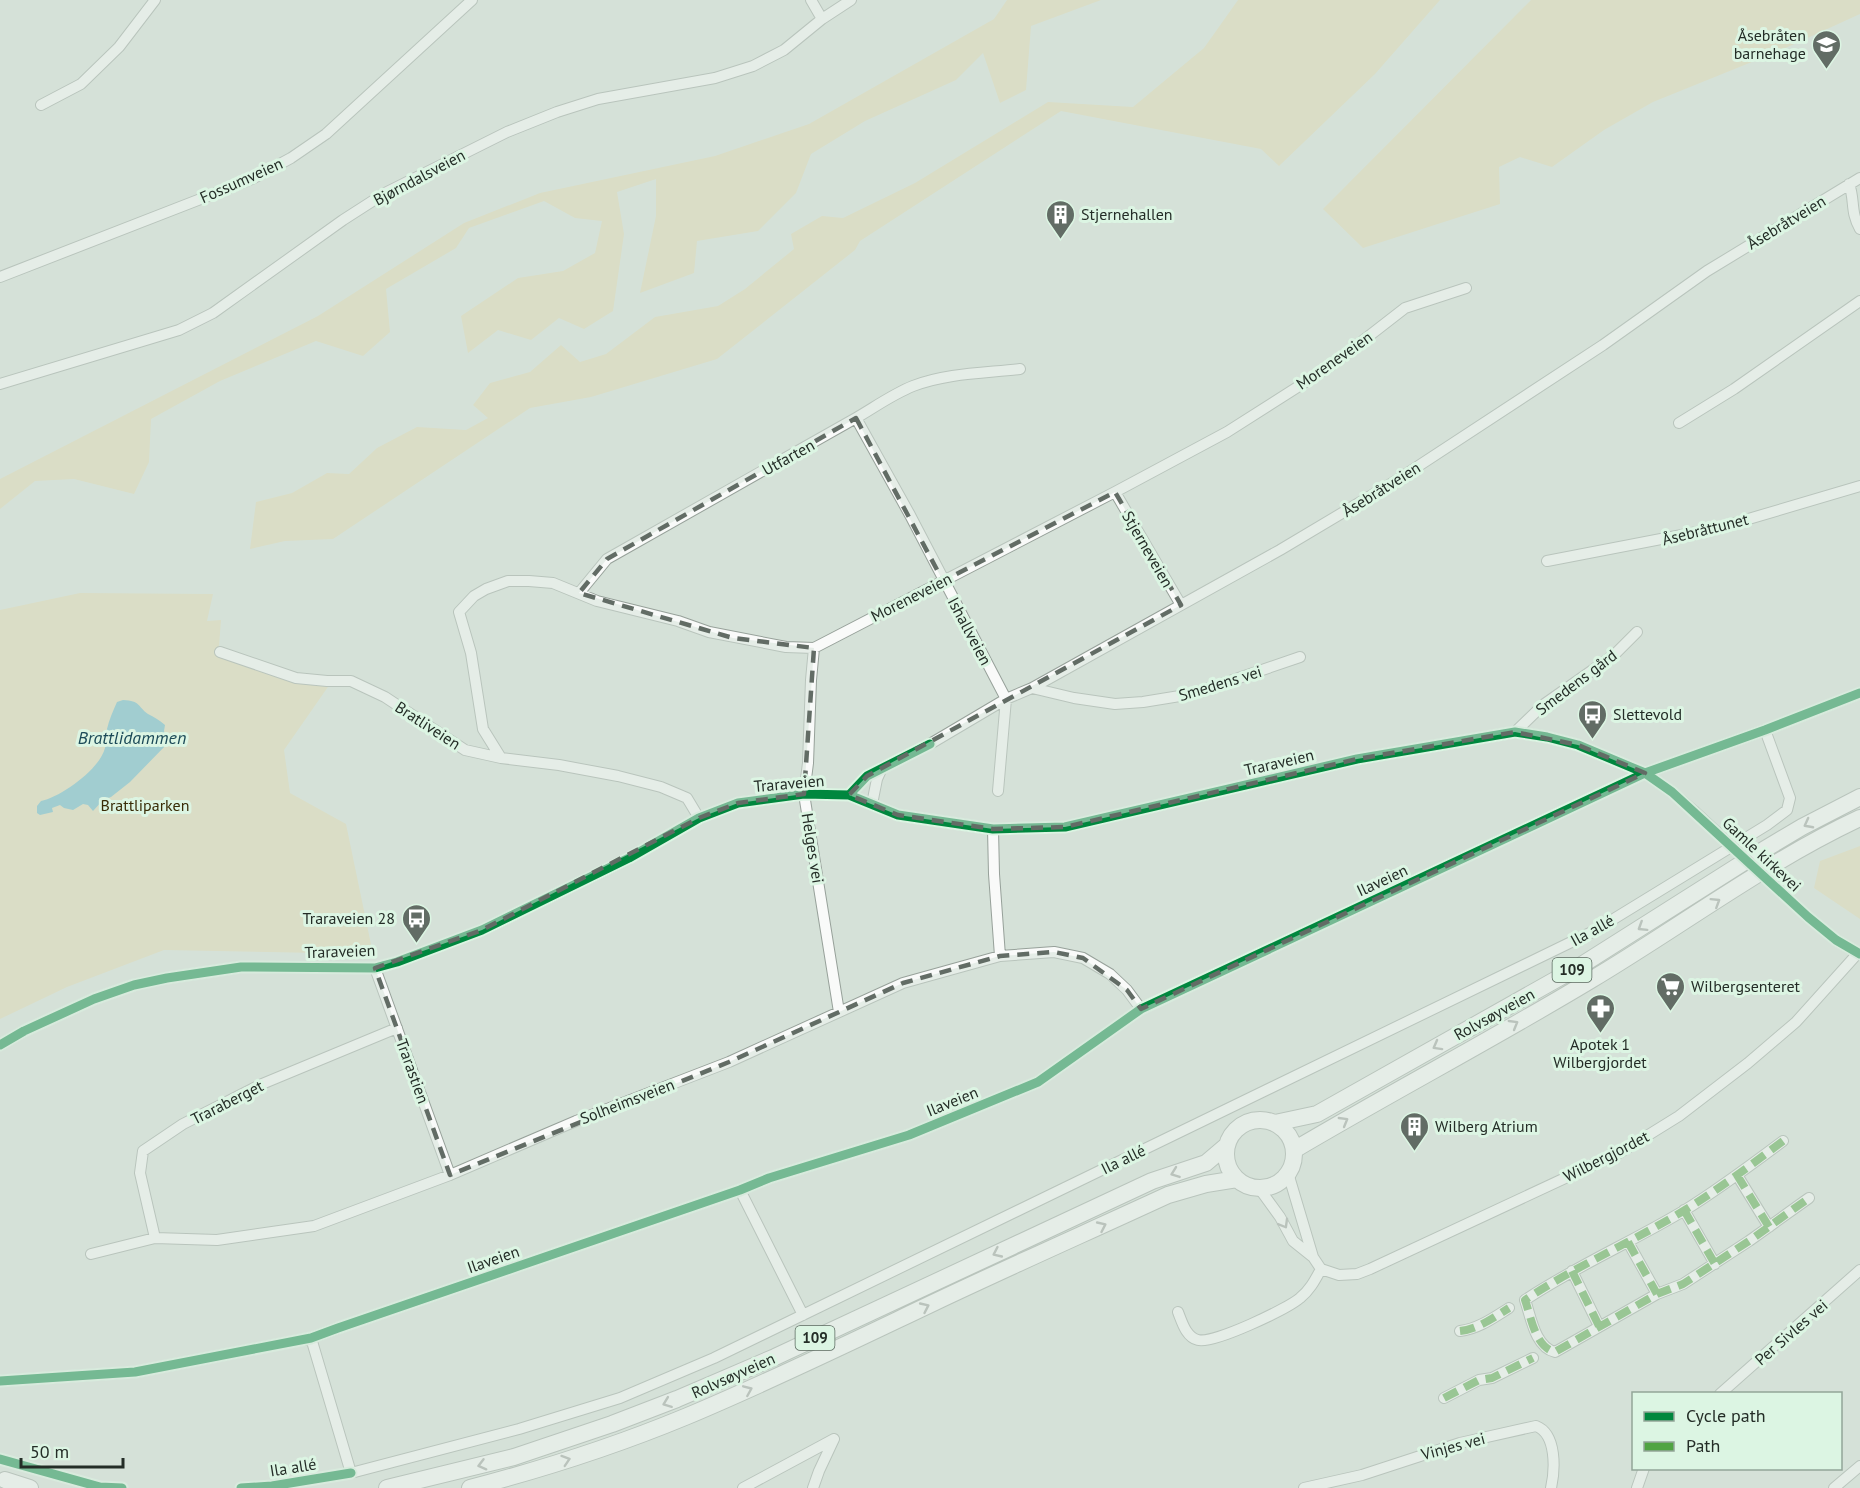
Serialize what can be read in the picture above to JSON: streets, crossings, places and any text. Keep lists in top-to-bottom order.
{
  "streets": {
    "main road": ["109", "Rolvsøyveien"],
    "street": [
      "Bjørndalsveien",
      "Fossumveien",
      "Åsebråtveien",
      "Moreneveien",
      "Utfarten",
      "Åsebråttunet",
      "Stjerneveien",
      "Ishallveien",
      "Smedens gård",
      "Smedens vei",
      "Bratliveien",
      "Traraveien",
      "Helges vei",
      "Gamle kirkevei",
      "Ilaveien",
      "Ila allé",
      "Trarastien",
      "Solheimsveien",
      "Traraberget",
      "Wilbergjordet",
      "Per Sivles vei",
      "Vinjes vei"
    ]
  },
  "crossings": [
    ["Åsebråtveien", "Stjerneveien"],
    ["Åsebråtveien", "Ishallveien"],
    ["Åsebråtveien", "Smedens vei"],
    ["Åsebråtveien", "Traraveien"],
    ["Moreneveien", "Utfarten"],
    ["Moreneveien", "Stjerneveien"],
    ["Moreneveien", "Ishallveien"],
    ["Moreneveien", "Bratliveien"],
    ["Moreneveien", "Helges vei"],
    ["Utfarten", "Ishallveien"],
    ["Smedens gård", "Traraveien"],
    ["Bratliveien", "Traraveien"],
    ["Traraveien", "Helges vei"],
    ["Traraveien", "Gamle kirkevei"],
    ["Traraveien", "Ilaveien"],
    ["Traraveien", "Trarastien"],
    ["Helges vei", "Solheimsveien"],
    ["Gamle kirkevei", "Ilaveien"],
    ["Gamle kirkevei", "Wilbergjordet"],
    ["Ilaveien", "Ila allé"],
    ["Ilaveien", "Solheimsveien"],
    ["109", "Rolvsøyveien"],
    ["Trarastien", "Solheimsveien"],
    ["Trarastien", "Traraberget"],
    ["Solheimsveien", "Traraberget"]
  ],
  "water": ["Brattlidammen"],
  "parks": ["Brattliparken"],
  "places": {
    "school or university": ["Åsebråten barnehage"],
    "building": ["Stjernehallen", "Wilberg Atrium"],
    "bus stop": ["Slettevold", "Traraveien 28"],
    "supermarket": ["Wilbergsenteret"],
    "pharmacy": ["Apotek 1 Wilbergjordet"]
  },
  "legend": ["Cycle path", "Path"],
  "scale_bar": "50 m"
}
